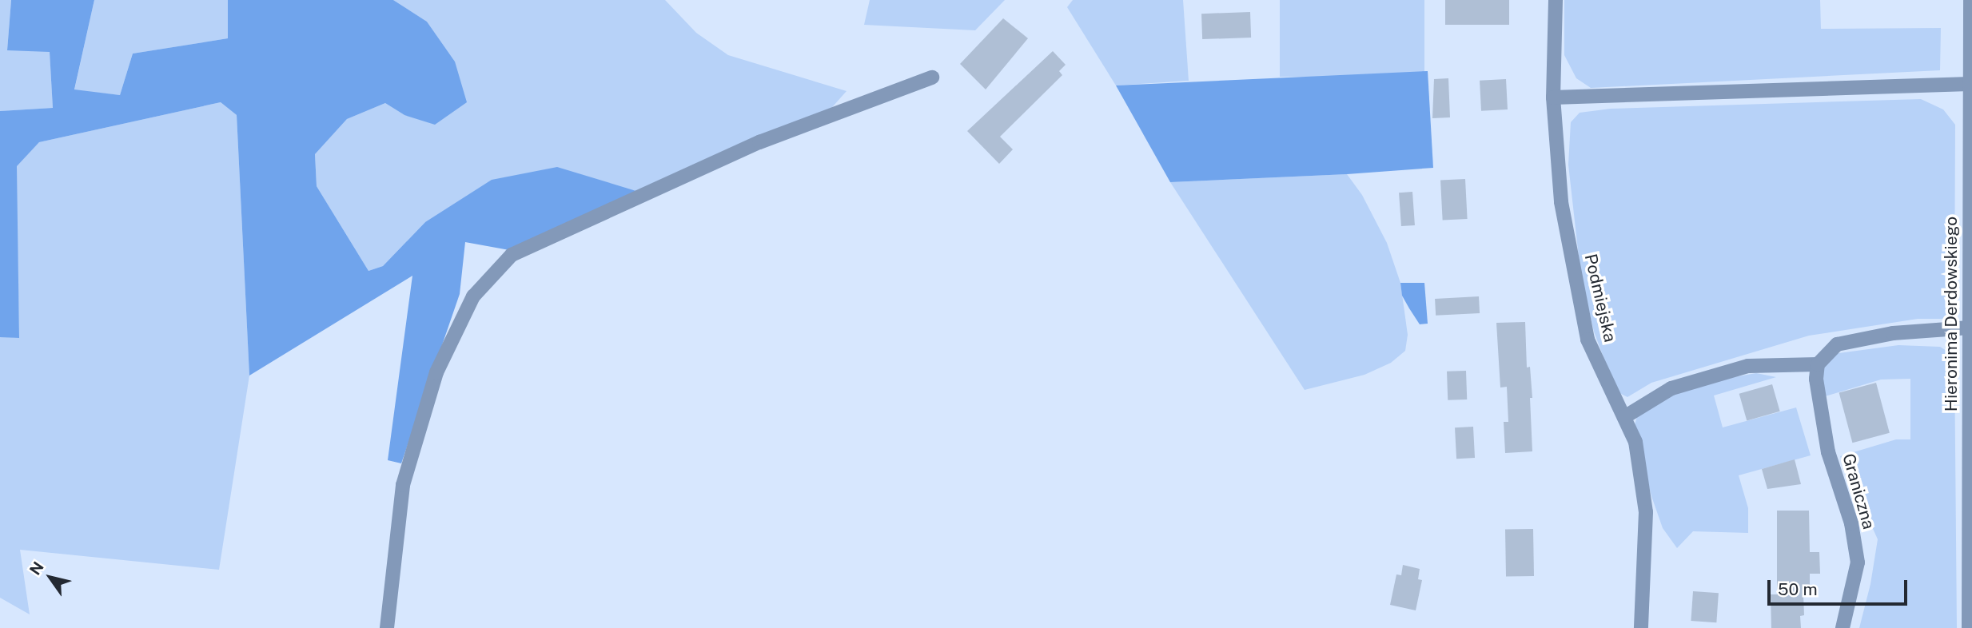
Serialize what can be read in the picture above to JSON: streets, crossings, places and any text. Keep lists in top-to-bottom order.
{
  "streets": {
    "street": ["Podmiejska", "Hieronima Derdowskiego", "Graniczna"]
  },
  "scale_bar": "50 m",
  "north": "top left"
}
